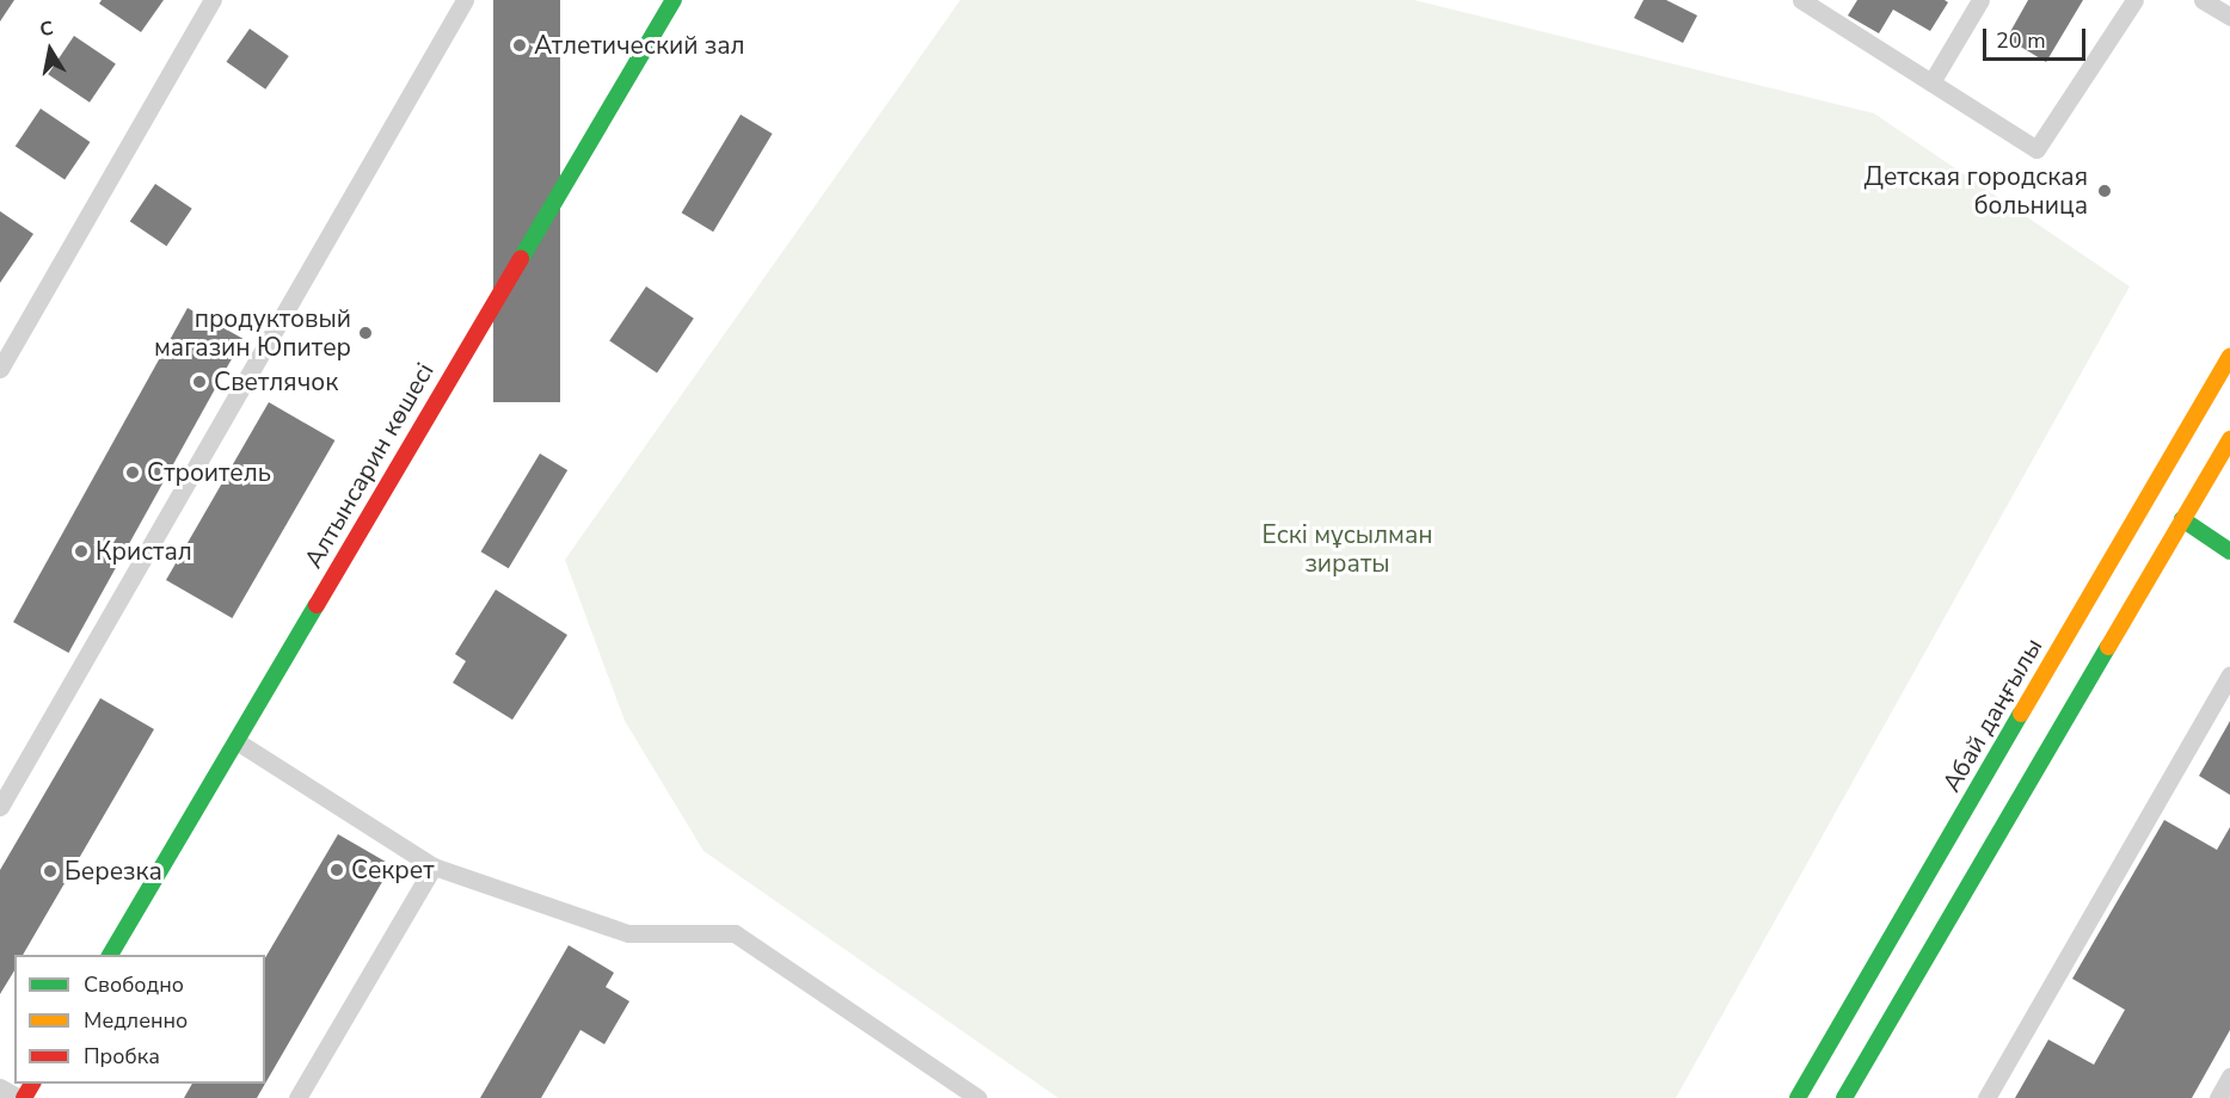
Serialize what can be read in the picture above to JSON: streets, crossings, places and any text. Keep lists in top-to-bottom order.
{
  "streets": {
    "main road": ["Алтынсарин көшесі", "Абай даңғылы"]
  },
  "parks": ["Ескі мұсылман зираты"],
  "places": [
    "Атлетический зал",
    "Детская городская больница",
    "продуктовый магазин Юпитер",
    "Светлячок",
    "Строитель",
    "Кристал",
    "Секрет",
    "Березка"
  ],
  "legend": ["Свободно", "Медленно", "Пробка"],
  "scale_bar": "20 m",
  "north": "top"
}
